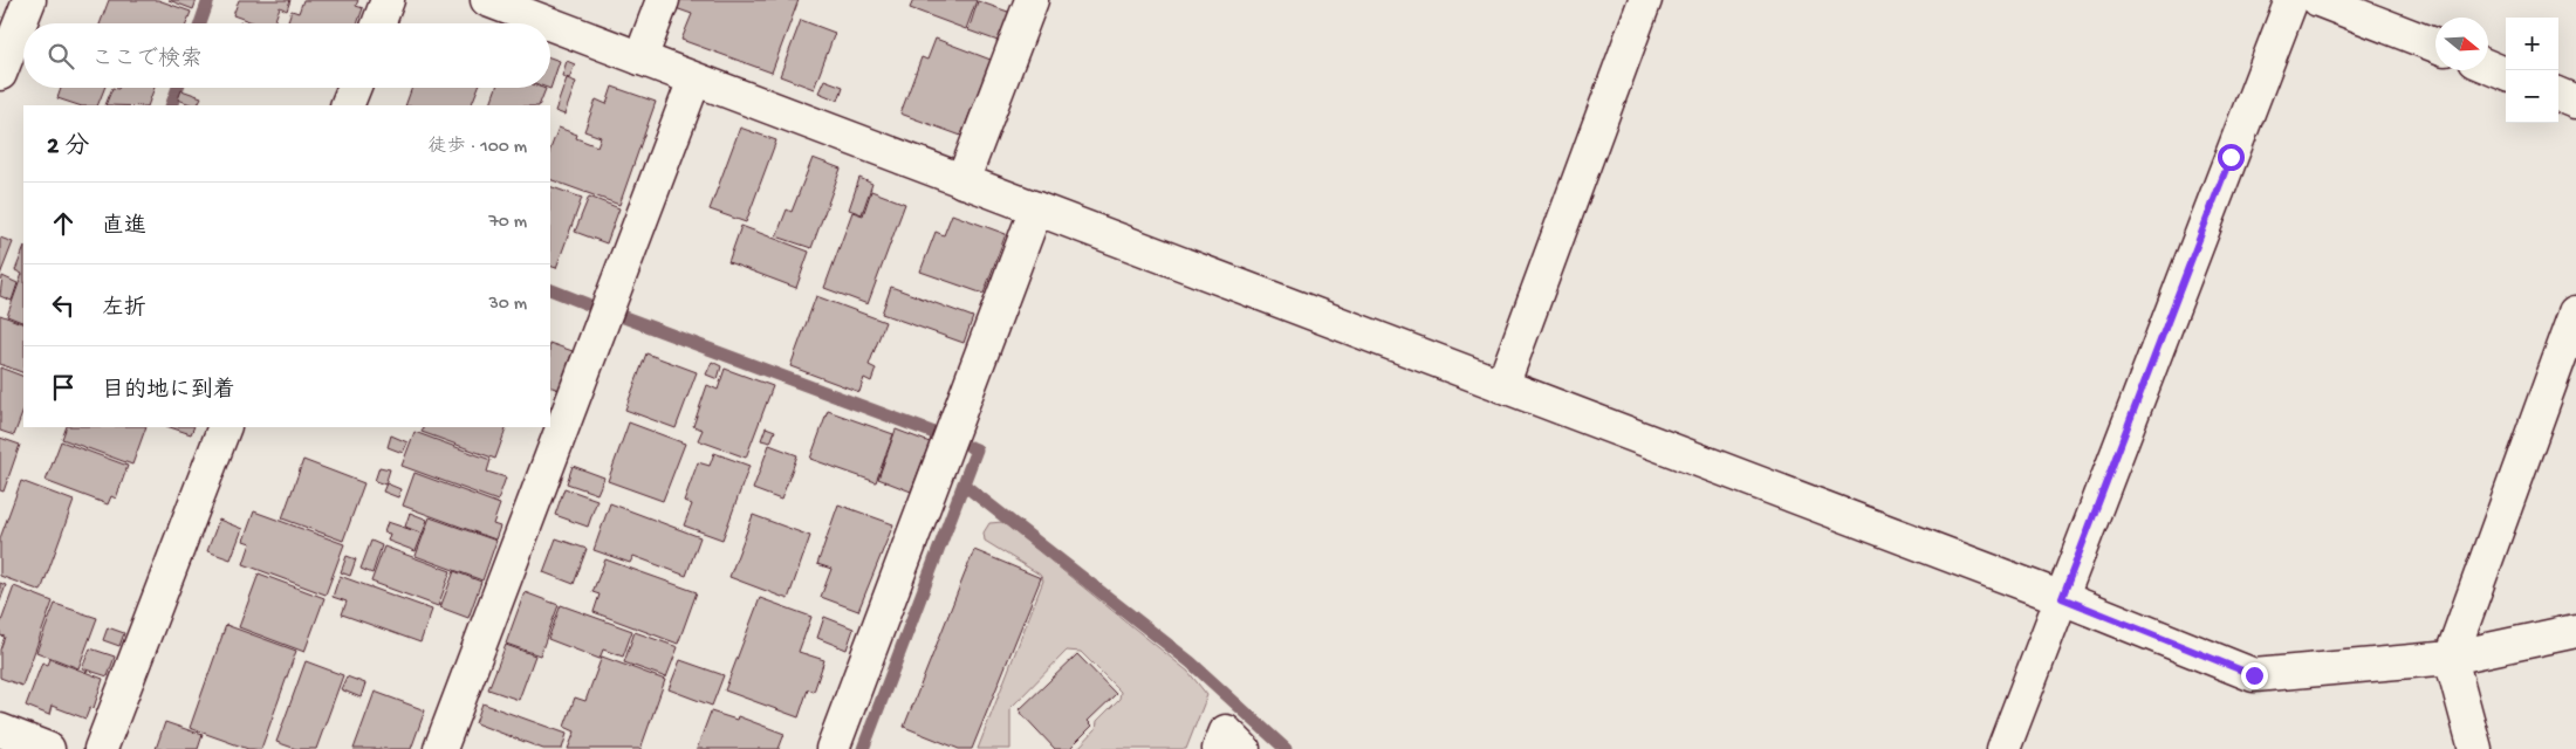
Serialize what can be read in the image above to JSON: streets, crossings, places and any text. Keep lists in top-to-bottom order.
{
  "north": "right",
  "page": {
    "map_buttons": ["+", "−"],
    "search": "ここで検索",
    "heading": ["2 分", "徒歩 · 100 m"],
    "list": [
      ["直進", "70 m"],
      ["左折", "30 m"],
      "目的地に到着"
    ]
  }
}
